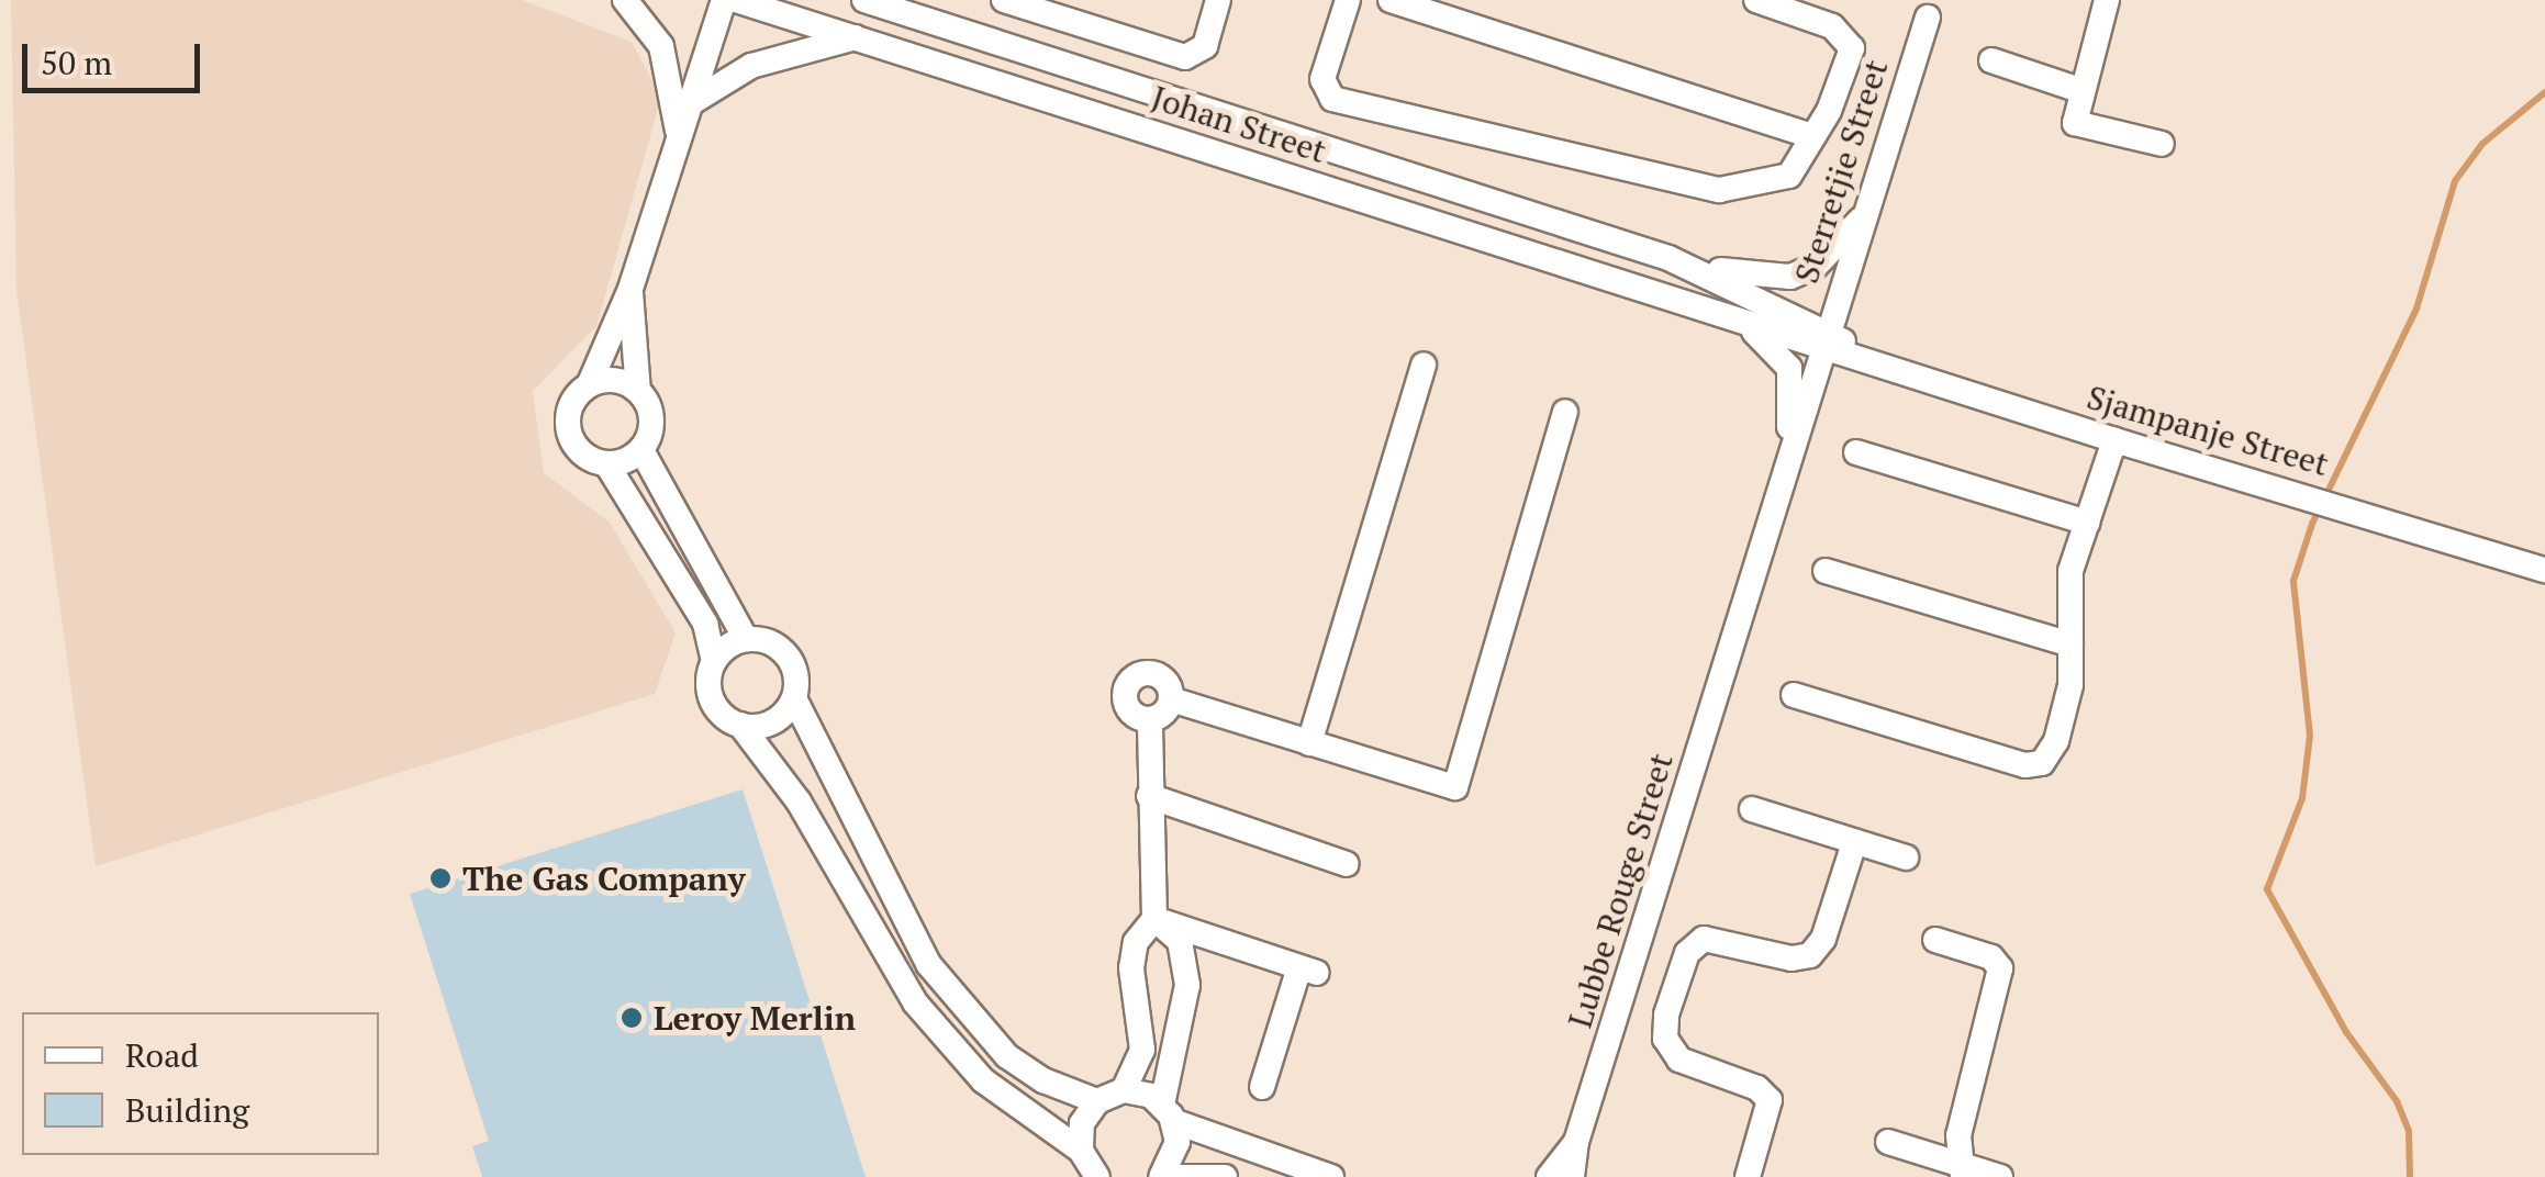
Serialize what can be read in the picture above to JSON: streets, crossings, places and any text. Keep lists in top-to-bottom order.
{
  "streets": {
    "street": [
      "Johan Street",
      "Sterretjie Street",
      "Sjampanje Street",
      "Lubbe Rouge Street"
    ]
  },
  "crossings": [
    ["Johan Street", "Sterretjie Street"],
    ["Johan Street", "Sjampanje Street"],
    ["Johan Street", "Lubbe Rouge Street"],
    ["Sterretjie Street", "Sjampanje Street"],
    ["Sterretjie Street", "Lubbe Rouge Street"],
    ["Sjampanje Street", "Lubbe Rouge Street"]
  ],
  "places": ["The Gas Company", "Leroy Merlin"],
  "legend": ["Road", "Building"],
  "scale_bar": "50 m"
}
